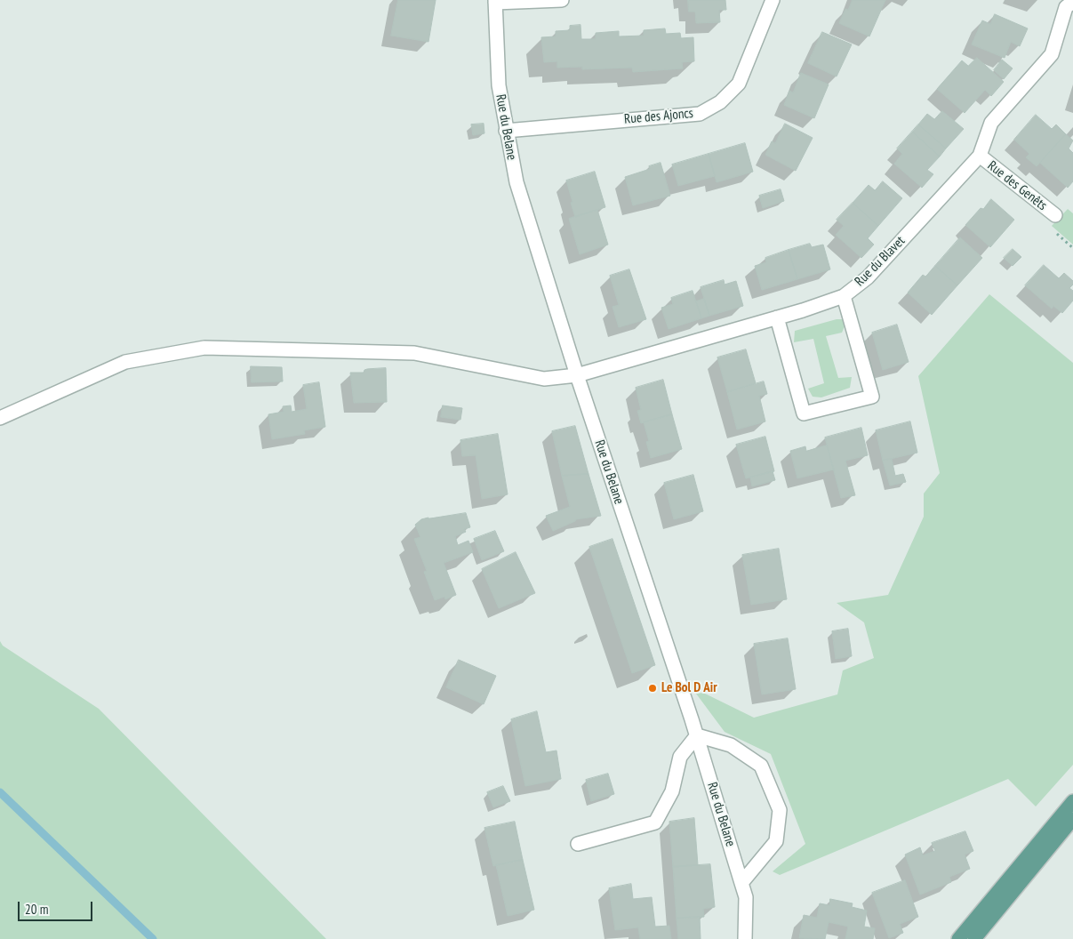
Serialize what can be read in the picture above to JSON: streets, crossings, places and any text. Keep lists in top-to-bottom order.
{
  "streets": {
    "street": [
      "Rue des Ajoncs",
      "Rue du Belane",
      "Rue des Genêts",
      "Rue du Blavet"
    ]
  },
  "crossings": [
    ["Rue des Ajoncs", "Rue du Belane"],
    ["Rue du Belane", "Rue du Blavet"],
    ["Rue des Genêts", "Rue du Blavet"]
  ],
  "places": ["Le Bol D Air"],
  "scale_bar": "20 m"
}
